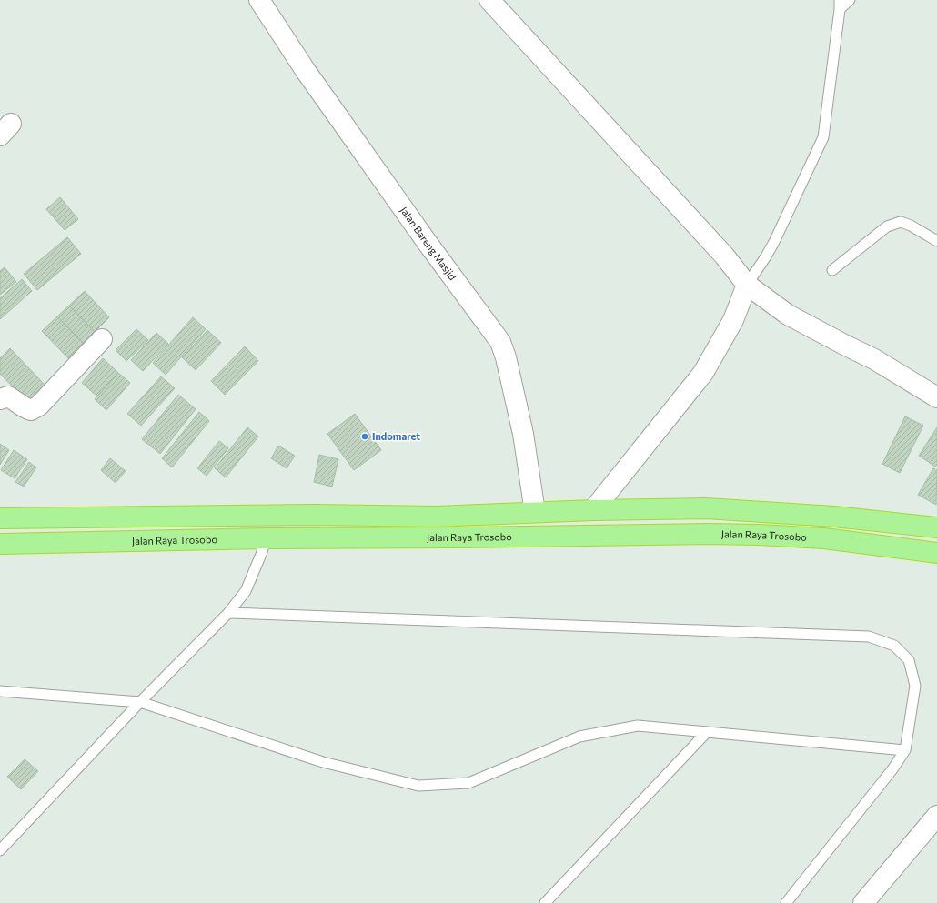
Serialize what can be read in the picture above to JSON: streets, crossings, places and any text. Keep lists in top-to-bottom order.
{
  "streets": {
    "highway": ["Jalan Raya Trosobo"],
    "street": ["Jalan Bareng Masjid"]
  },
  "places": ["Indomaret"]
}
